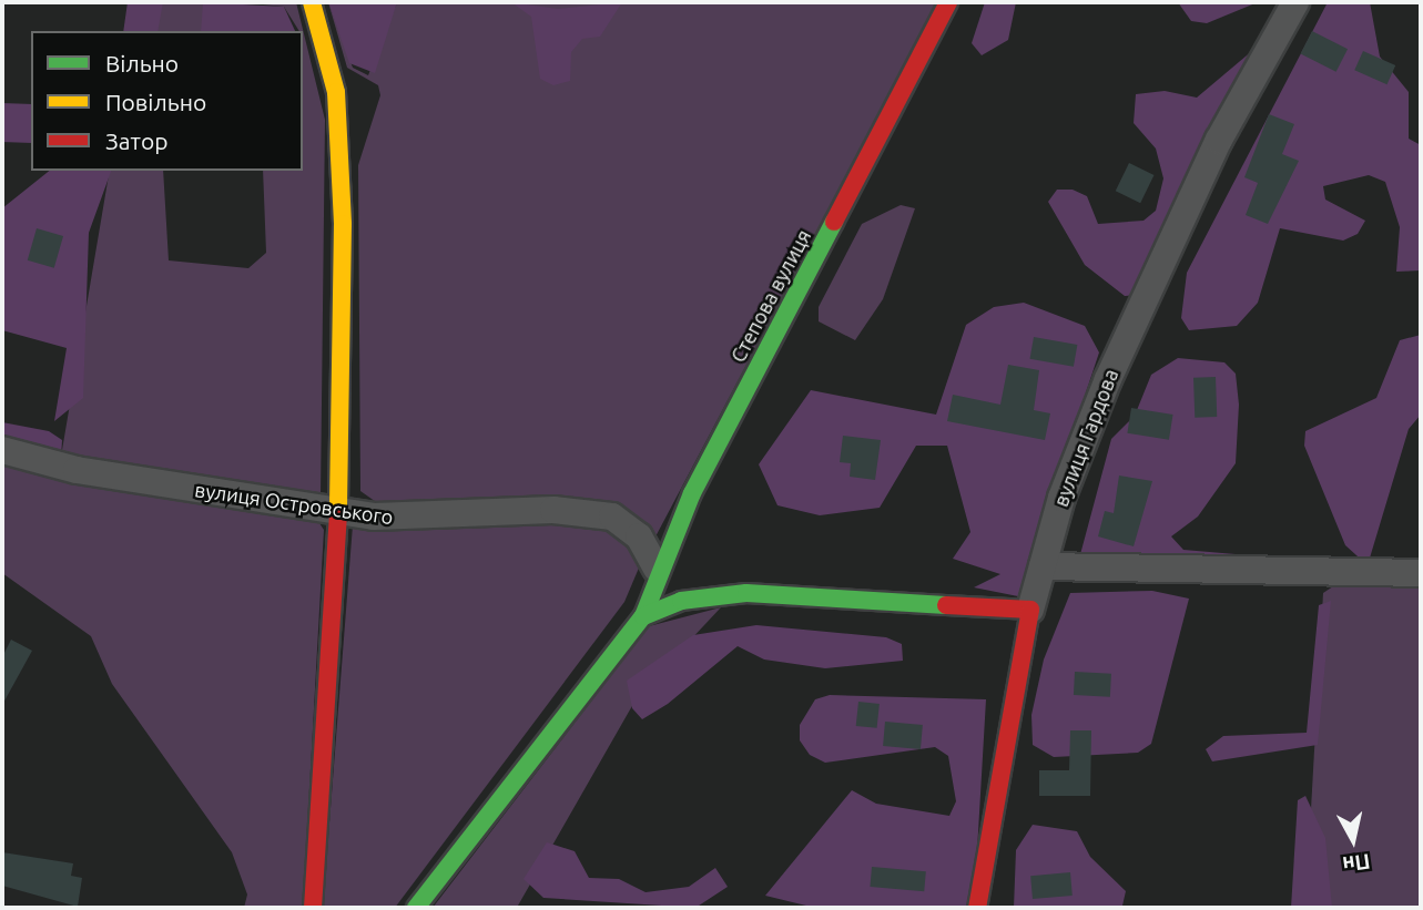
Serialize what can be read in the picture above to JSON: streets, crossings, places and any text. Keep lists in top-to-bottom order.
{
  "streets": {
    "street": ["Степова вулиця", "вулиця Гардова", "вулиця Островського"]
  },
  "crossings": [
    ["Степова вулиця", "вулиця Островського"]
  ],
  "legend": ["Вільно", "Повільно", "Затор"],
  "north": "bottom"
}
